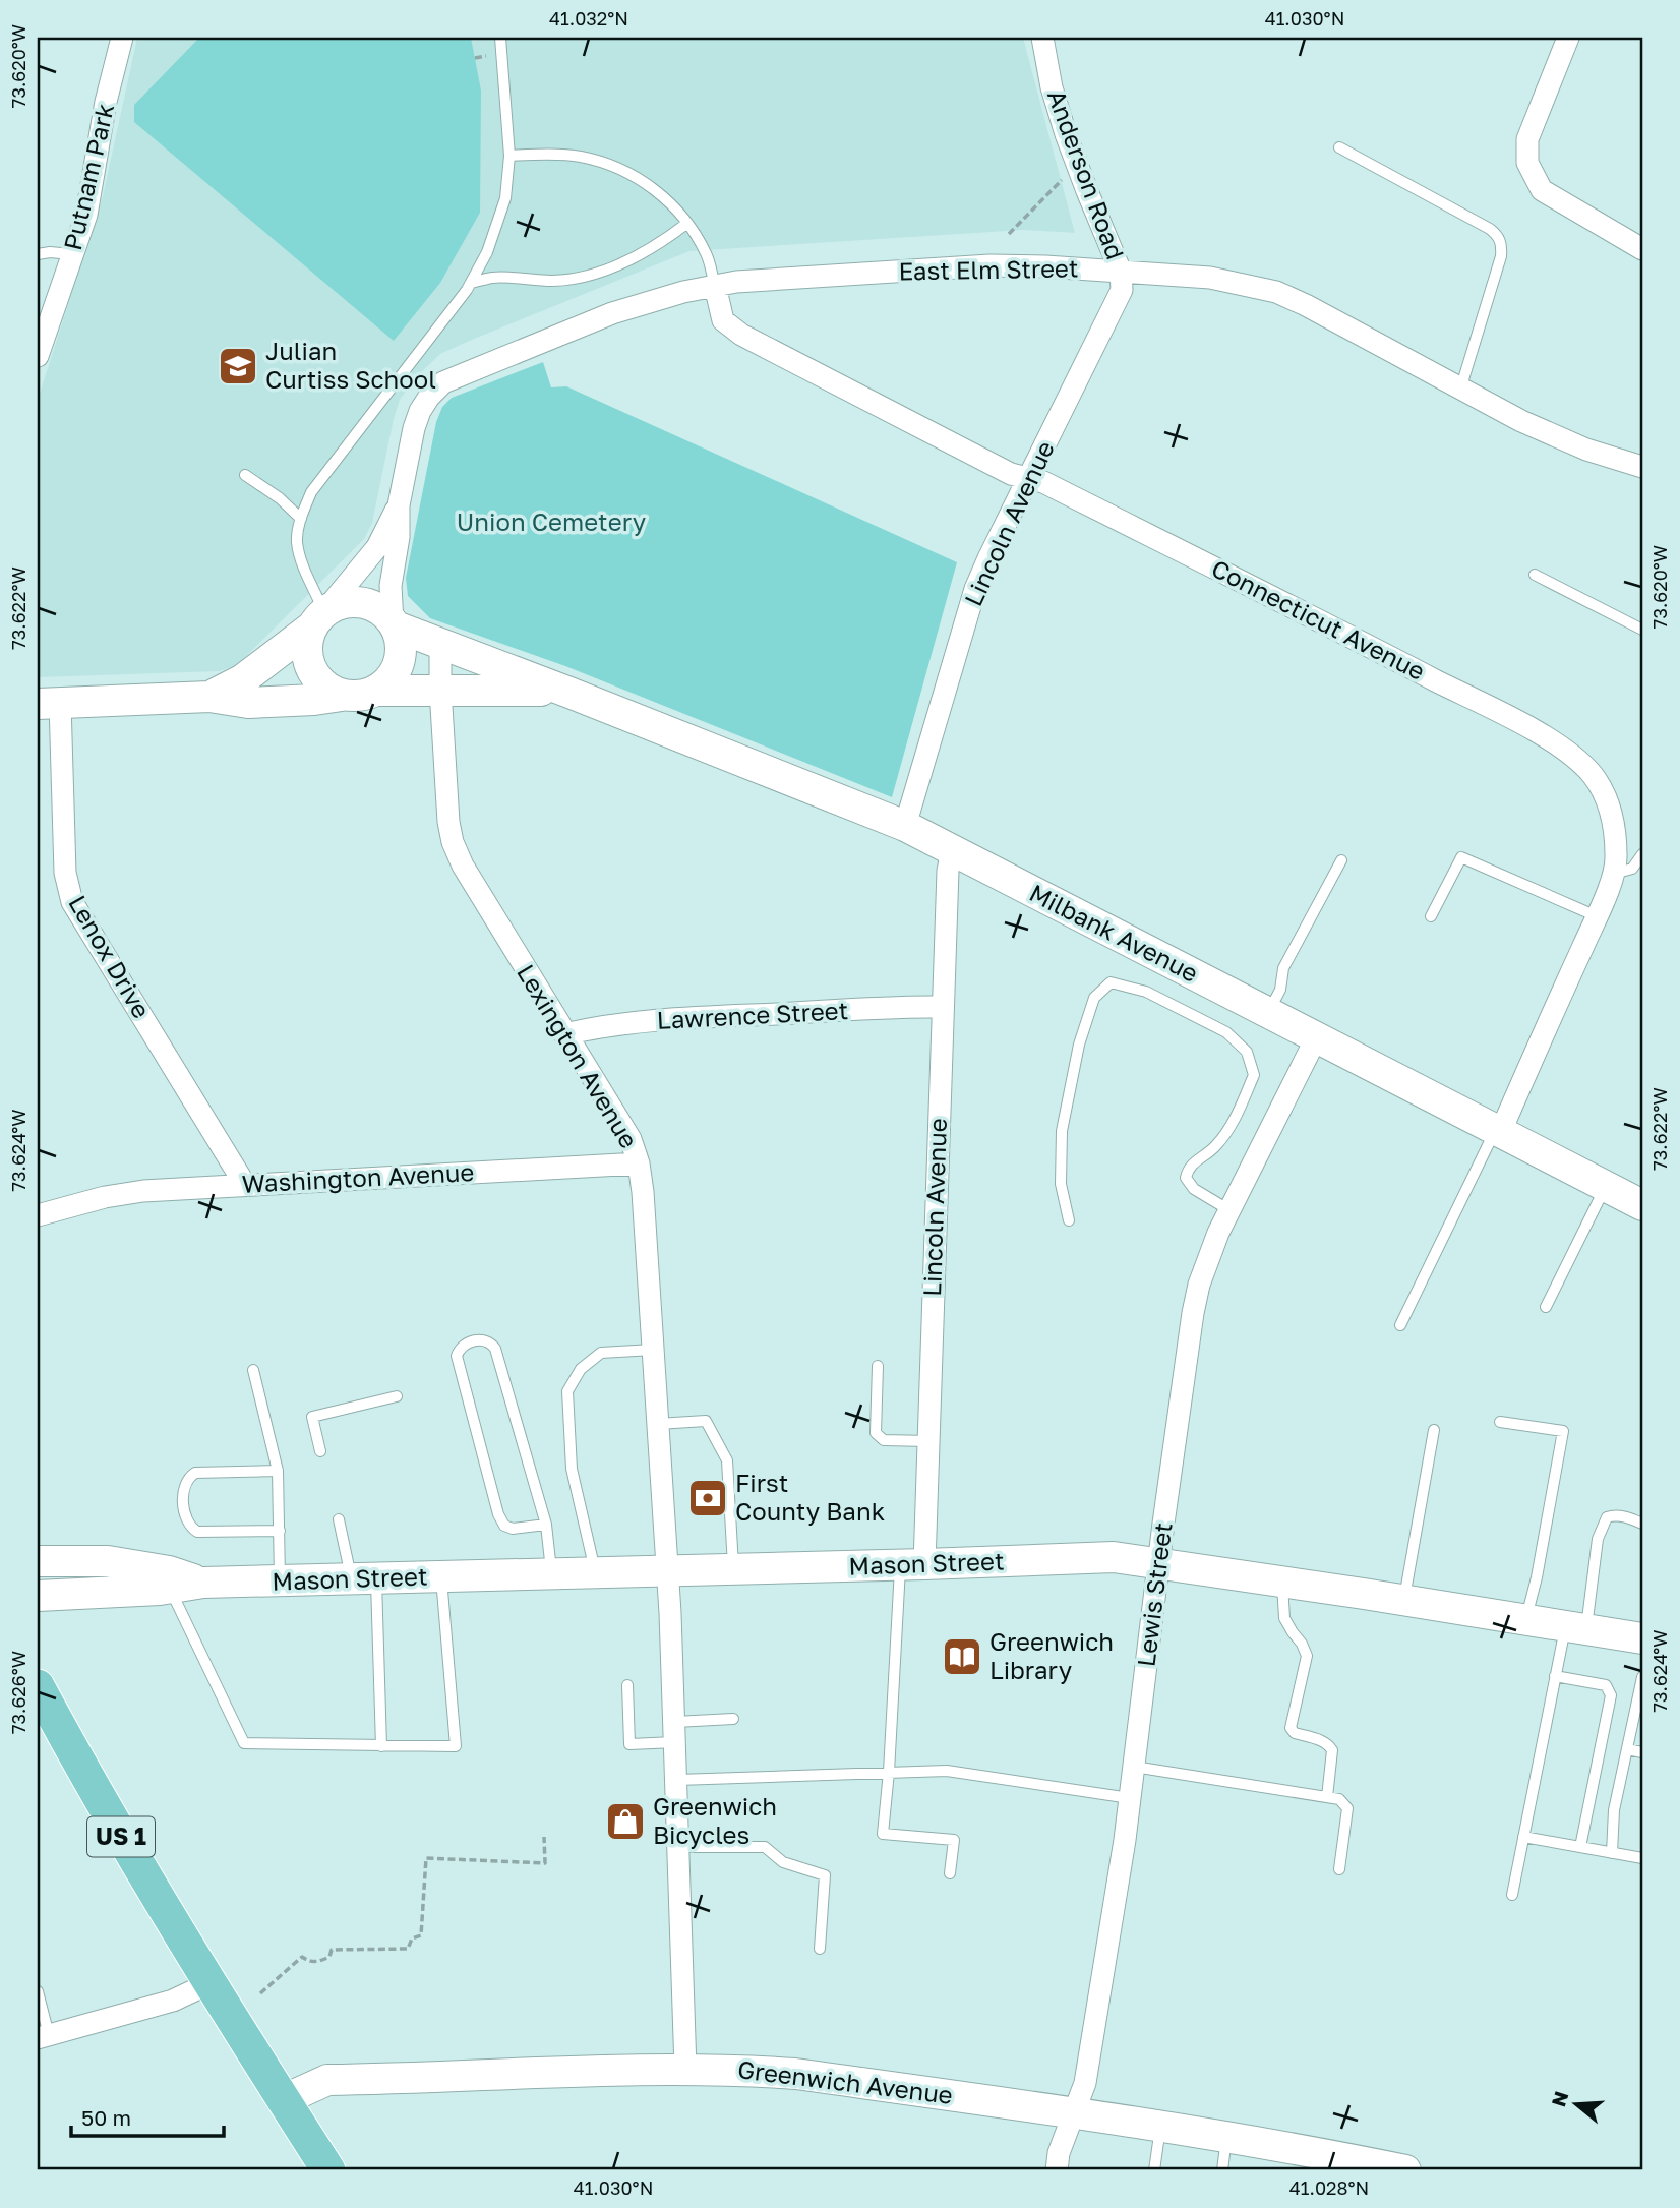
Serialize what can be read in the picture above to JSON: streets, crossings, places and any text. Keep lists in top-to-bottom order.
{
  "streets": {
    "main road": [
      "Milbank Avenue",
      "Mason Street",
      "US 1",
      "Greenwich Avenue"
    ],
    "street": [
      "Anderson Road",
      "Putnam Park",
      "East Elm Street",
      "Lincoln Avenue",
      "Connecticut Avenue",
      "Lenox Drive",
      "Lawrence Street",
      "Lexington Avenue",
      "Washington Avenue",
      "Lewis Street"
    ]
  },
  "crossings": [
    ["Anderson Road", "East Elm Street"],
    ["Anderson Road", "Lincoln Avenue"],
    ["East Elm Street", "Lincoln Avenue"],
    ["East Elm Street", "Connecticut Avenue"],
    ["East Elm Street", "Milbank Avenue"],
    ["Lincoln Avenue", "Connecticut Avenue"],
    ["Lincoln Avenue", "Milbank Avenue"],
    ["Lincoln Avenue", "Lawrence Street"],
    ["Lincoln Avenue", "Mason Street"],
    ["Connecticut Avenue", "Milbank Avenue"],
    ["Milbank Avenue", "Lexington Avenue"],
    ["Milbank Avenue", "Lewis Street"],
    ["Lenox Drive", "Washington Avenue"],
    ["Lawrence Street", "Lexington Avenue"],
    ["Lexington Avenue", "Washington Avenue"],
    ["Lexington Avenue", "Mason Street"],
    ["Lexington Avenue", "Greenwich Avenue"],
    ["Mason Street", "Lewis Street"],
    ["Lewis Street", "Greenwich Avenue"],
    ["US 1", "Greenwich Avenue"]
  ],
  "parks": ["Union Cemetery"],
  "places": {
    "school or university": ["Julian Curtiss School"],
    "bank": ["First County Bank"],
    "library": ["Greenwich Library"],
    "shop": ["Greenwich Bicycles"]
  },
  "scale_bar": "50 m",
  "north": "left",
  "coordinates": [
    "41.032°N",
    "41.030°N",
    "73.620°W",
    "73.622°W",
    "73.624°W",
    "73.626°W",
    "41.028°N"
  ]
}
